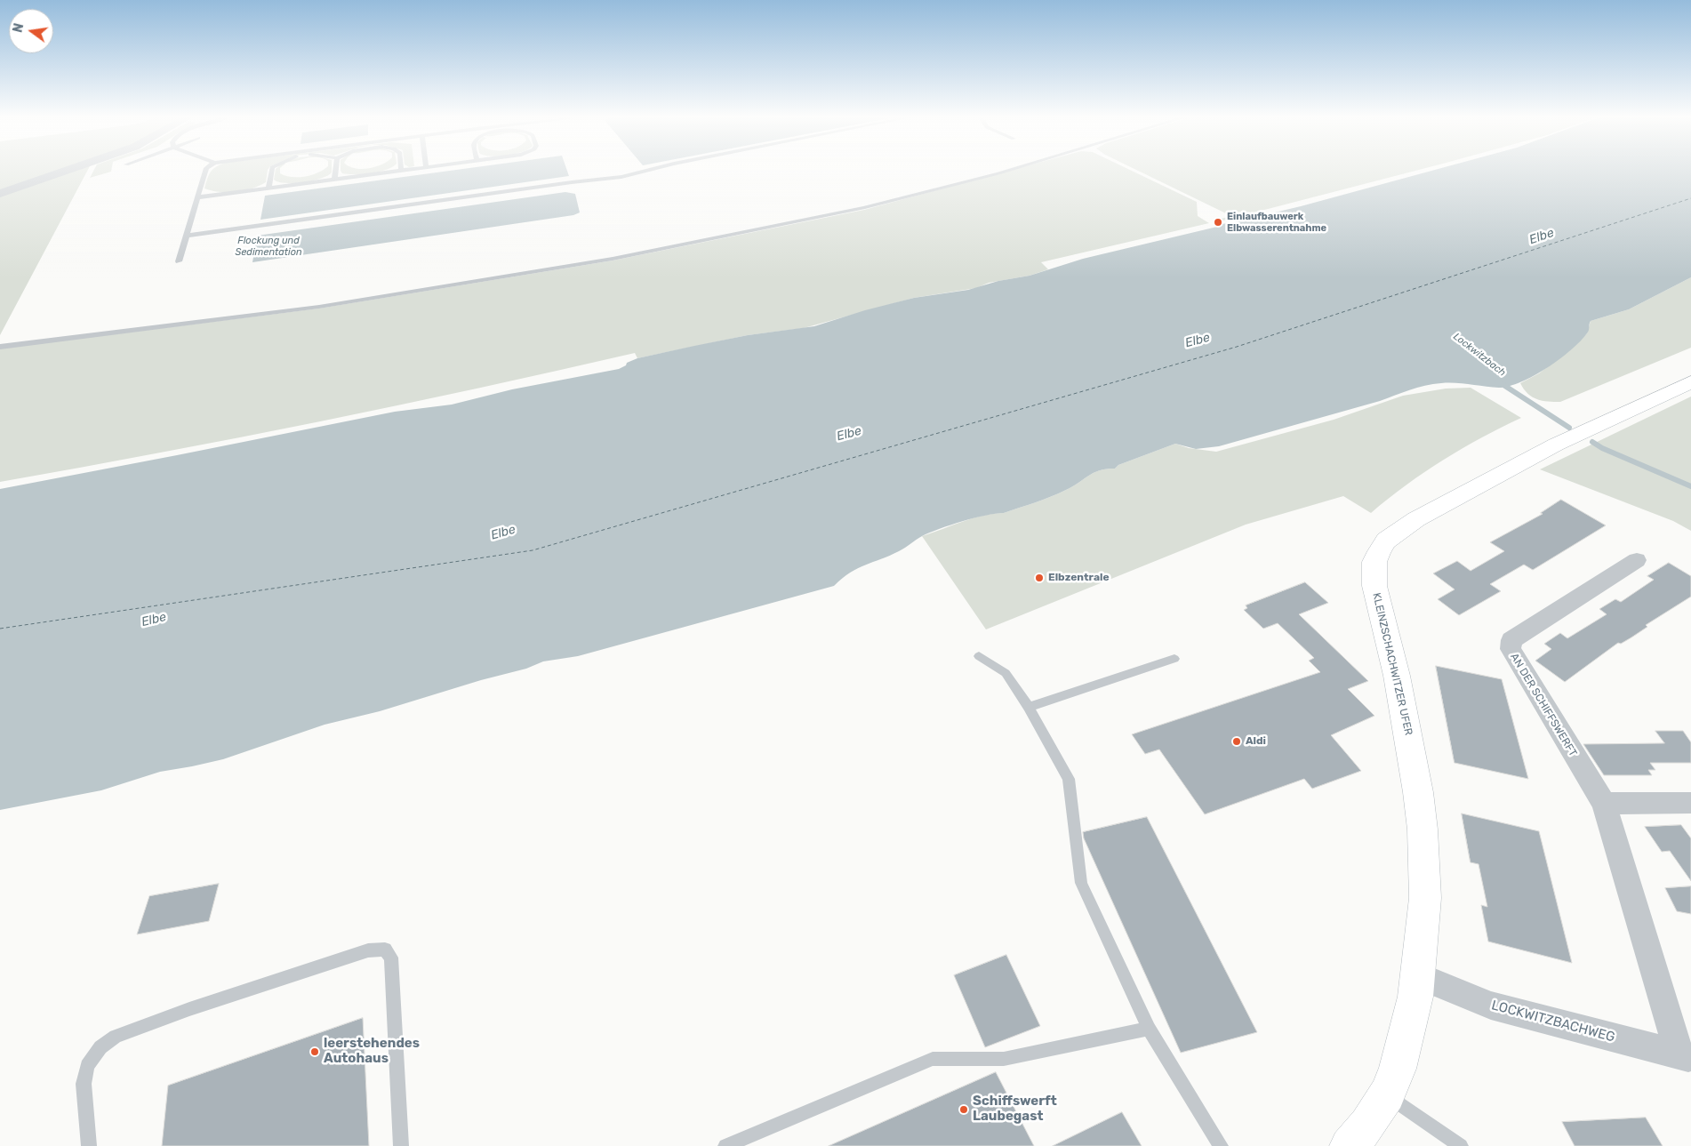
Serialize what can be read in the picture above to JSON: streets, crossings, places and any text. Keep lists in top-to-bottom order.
{
  "streets": {
    "street": ["KLEINZSCHACHWITZER UFER", "AN DER SCHIFFSWERFT", "LOCKWITZBACHWEG"]
  },
  "crossings": [
    ["KLEINZSCHACHWITZER UFER", "LOCKWITZBACHWEG"],
    ["AN DER SCHIFFSWERFT", "LOCKWITZBACHWEG"]
  ],
  "water": ["Elbe", "Flockung und Sedimentation", "Lockwitzbach"],
  "places": [
    "Einlaufbauwerk Elbwasserentnahme",
    "Elbzentrale",
    "Aldi",
    "leerstehendes Autohaus",
    "Schiffswerft Laubegast"
  ],
  "north": "left"
}
